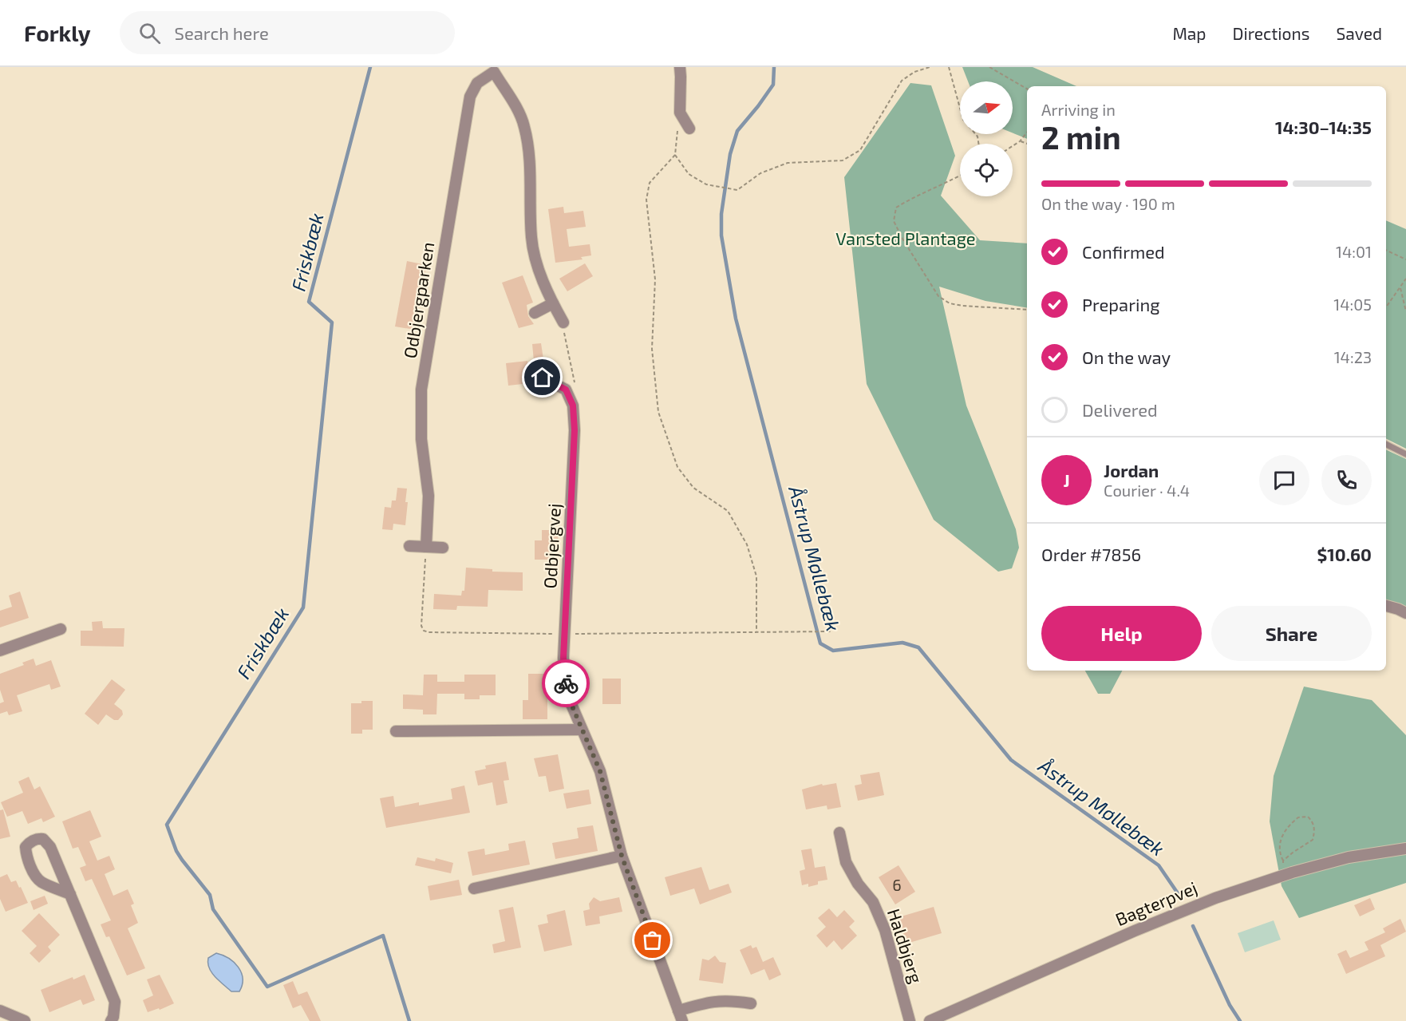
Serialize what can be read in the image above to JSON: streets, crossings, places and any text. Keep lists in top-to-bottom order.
{
  "streets": {
    "street": [
      "Odbjergparken",
      "Odbjergvej",
      "Bagterpvej",
      "Haldbjerg"
    ]
  },
  "water": ["Friskbæk", "Åstrup Møllebæk"],
  "parks": ["Vansted Plantage"],
  "house_numbers": ["6"],
  "north": "right",
  "page": {
    "header": "Forkly",
    "search": "Search here",
    "nav": ["Map", "Directions", "Saved"],
    "heading": ["2 min", "Arriving in", "14:30–14:35"],
    "panel": [
      "Jordan",
      "Courier · 4.4",
      "Order #7856",
      "$10.60"
    ],
    "bar": "On the way · 190 m",
    "list": [
      ["Confirmed", "14:01"],
      ["Preparing", "14:05"],
      ["On the way", "14:23"],
      "Delivered"
    ],
    "round": "J",
    "buttons": ["Help", "Share"]
  }
}
